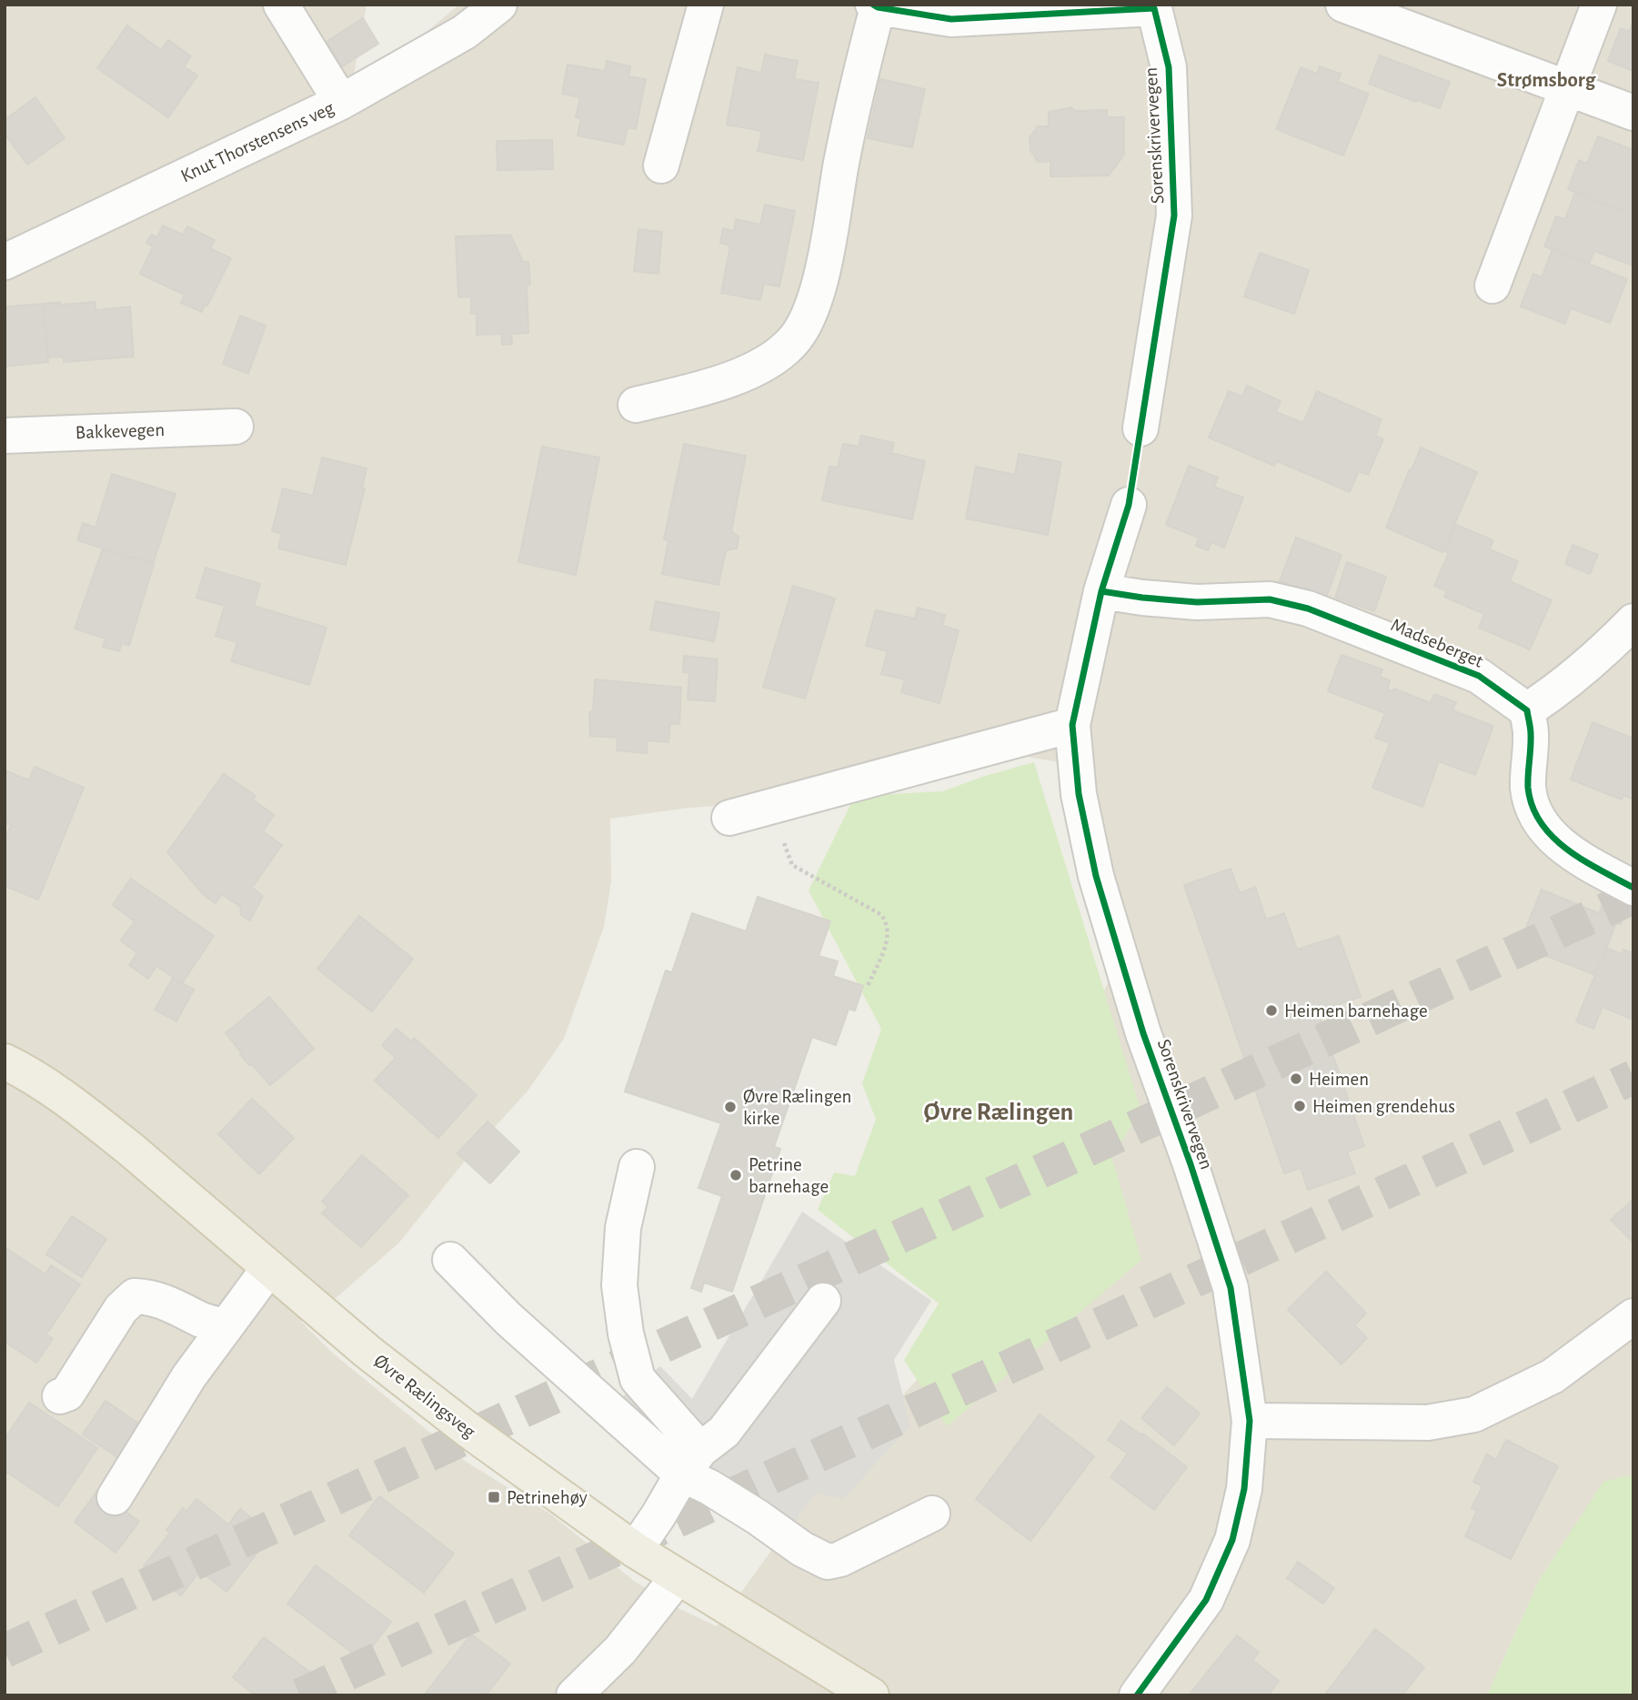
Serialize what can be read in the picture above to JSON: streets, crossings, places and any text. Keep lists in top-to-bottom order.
{
  "streets": {
    "main road": ["Øvre Rælingsveg"],
    "street": [
      "Sorenskrivervegen",
      "Knut Thorstensens veg",
      "Bakkevegen",
      "Madseberget"
    ]
  },
  "crossings": [
    ["Sorenskrivervegen", "Madseberget"]
  ],
  "districts": ["Strømsborg", "Øvre Rælingen"],
  "places": {
    "other": [
      "Heimen barnehage",
      "Heimen",
      "Heimen grendehus",
      "Øvre Rælingen kirke",
      "Petrine barnehage"
    ],
    "transit": ["Petrinehøy"]
  }
}
